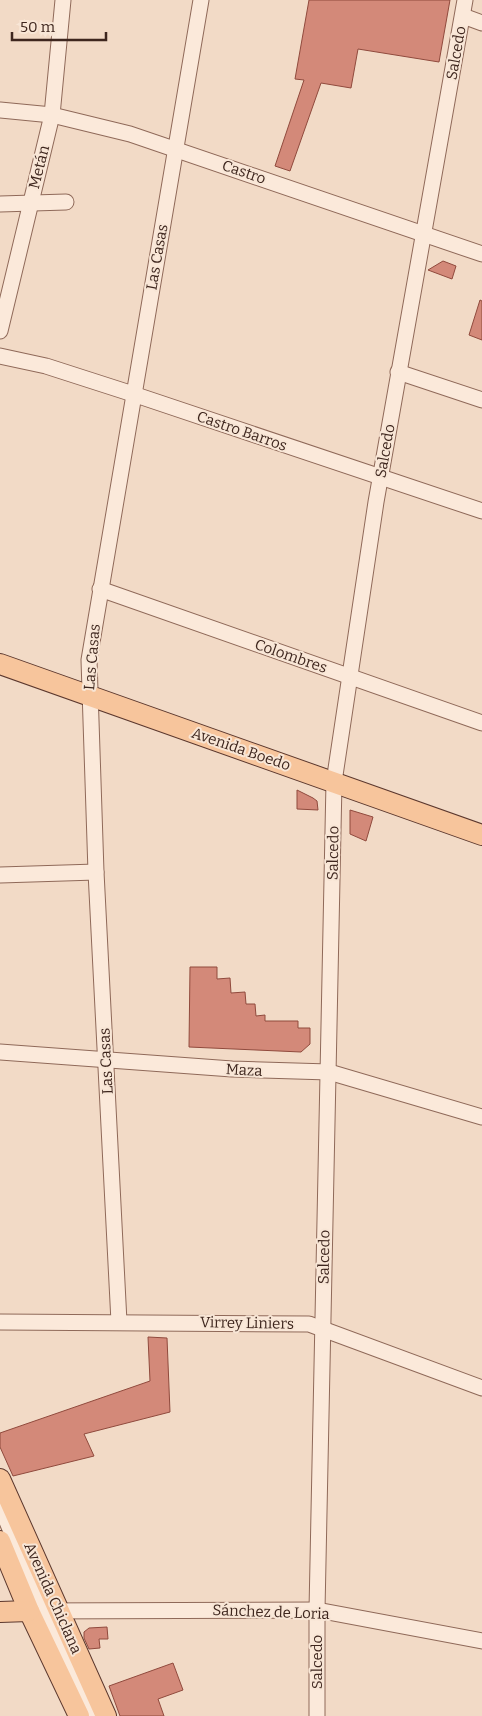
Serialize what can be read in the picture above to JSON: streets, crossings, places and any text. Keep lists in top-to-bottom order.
{
  "streets": {
    "main road": ["Avenida Boedo", "Avenida Chiclana"],
    "street": [
      "Salcedo",
      "Metán",
      "Castro",
      "Las Casas",
      "Castro Barros",
      "Colombres",
      "Maza",
      "Virrey Liniers",
      "Sánchez de Loria"
    ]
  },
  "crossings": [
    ["Salcedo", "Castro"],
    ["Salcedo", "Castro Barros"],
    ["Salcedo", "Colombres"],
    ["Salcedo", "Avenida Boedo"],
    ["Salcedo", "Maza"],
    ["Salcedo", "Virrey Liniers"],
    ["Salcedo", "Sánchez de Loria"],
    ["Metán", "Castro"],
    ["Castro", "Las Casas"],
    ["Las Casas", "Castro Barros"],
    ["Las Casas", "Colombres"],
    ["Las Casas", "Avenida Boedo"],
    ["Las Casas", "Maza"],
    ["Las Casas", "Virrey Liniers"],
    ["Avenida Chiclana", "Sánchez de Loria"]
  ],
  "scale_bar": "50 m"
}
